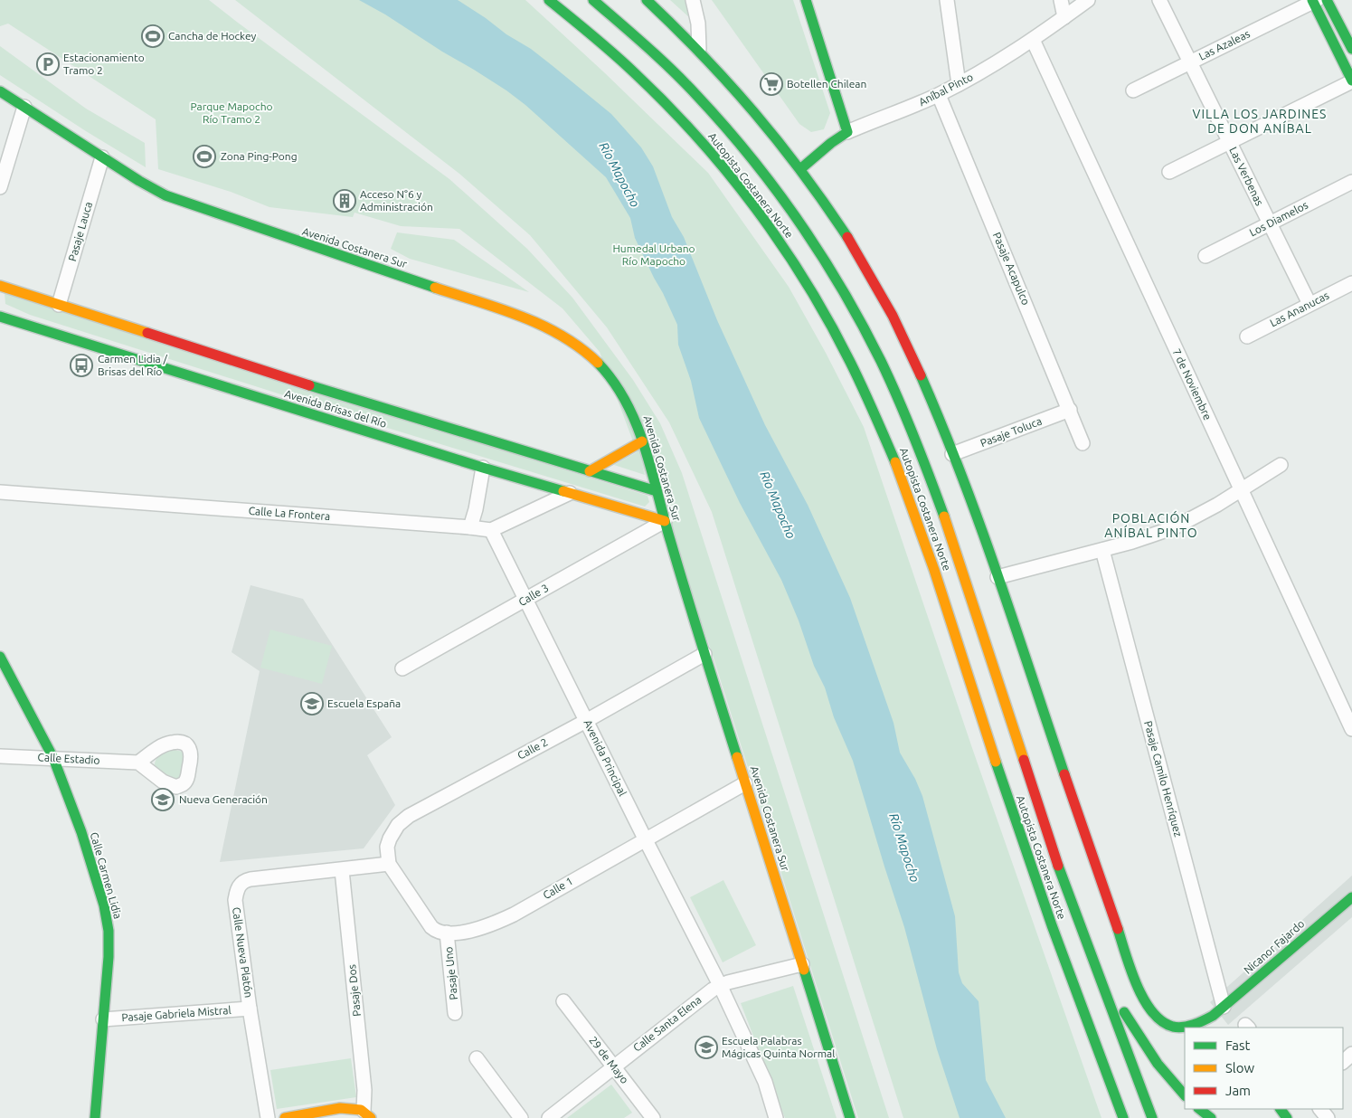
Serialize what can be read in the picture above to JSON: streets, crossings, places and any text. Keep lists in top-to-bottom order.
{
  "streets": {
    "main road": [
      "Aníbal Pinto",
      "Autopista Costanera Norte",
      "Avenida Costanera Sur",
      "Avenida Brisas del Río",
      "Calle Carmen Lidia",
      "Nicanor Fajardo"
    ],
    "street": [
      "Las Azaleas",
      "Las Verbenas",
      "Los Diamelos",
      "Pasaje Lauca",
      "Pasaje Acapulco",
      "Las Ananucas",
      "7 de Noviembre",
      "Pasaje Toluca",
      "Calle La Frontera",
      "Calle 3",
      "Calle 2",
      "Avenida Principal",
      "Calle Estadio",
      "Pasaje Camilo Henríquez",
      "Calle 1",
      "Calle Nueva Platón",
      "Pasaje Uno",
      "Pasaje Dos",
      "Pasaje Gabriela Mistral",
      "Calle Santa Elena",
      "29 de Mayo"
    ]
  },
  "crossings": [
    ["Las Azaleas", "Las Verbenas"],
    ["Aníbal Pinto", "Pasaje Acapulco"],
    ["Aníbal Pinto", "7 de Noviembre"],
    ["Aníbal Pinto", "Nicanor Fajardo"],
    ["Las Verbenas", "Los Diamelos"],
    ["Las Verbenas", "Las Ananucas"],
    ["Pasaje Lauca", "Avenida Costanera Sur"],
    ["Pasaje Lauca", "Avenida Brisas del Río"],
    ["Avenida Costanera Sur", "Avenida Brisas del Río"],
    ["Avenida Costanera Sur", "Calle 3"],
    ["Avenida Costanera Sur", "Calle 2"],
    ["Avenida Costanera Sur", "Calle 1"],
    ["Avenida Costanera Sur", "Calle Santa Elena"],
    ["Pasaje Acapulco", "Pasaje Toluca"],
    ["Avenida Brisas del Río", "Calle 3"],
    ["Pasaje Toluca", "Nicanor Fajardo"],
    ["Calle La Frontera", "Avenida Principal"],
    ["Calle 3", "Avenida Principal"],
    ["Calle 2", "Avenida Principal"],
    ["Calle 2", "Calle Nueva Platón"],
    ["Avenida Principal", "Calle 1"],
    ["Avenida Principal", "Calle Santa Elena"],
    ["Calle Estadio", "Calle Carmen Lidia"],
    ["Pasaje Camilo Henríquez", "Nicanor Fajardo"],
    ["Calle Carmen Lidia", "Pasaje Gabriela Mistral"],
    ["Calle 1", "Pasaje Uno"],
    ["Calle Nueva Platón", "Pasaje Dos"],
    ["Calle Nueva Platón", "Pasaje Gabriela Mistral"],
    ["Calle Santa Elena", "29 de Mayo"]
  ],
  "districts": ["VILLA LOS JARDINES DE DON ANÍBAL", "POBLACIÓN ANÍBAL PINTO"],
  "water": ["Río Mapocho"],
  "parks": ["Parque Mapocho Río Tramo 2", "Humedal Urbano Río Mapocho"],
  "places": {
    "sports": ["Cancha de Hockey", "Zona Ping-Pong"],
    "parking": ["Estacionamiento Tramo 2"],
    "supermarket": ["Botellen Chilean"],
    "building": ["Acceso N°6 y Administración"],
    "bus stop": ["Carmen Lidia / Brisas del Río"],
    "school or university": ["Escuela España", "Nueva Generación", "Escuela Palabras Mágicas Quinta Normal"]
  },
  "legend": ["Fast", "Slow", "Jam"]
}
